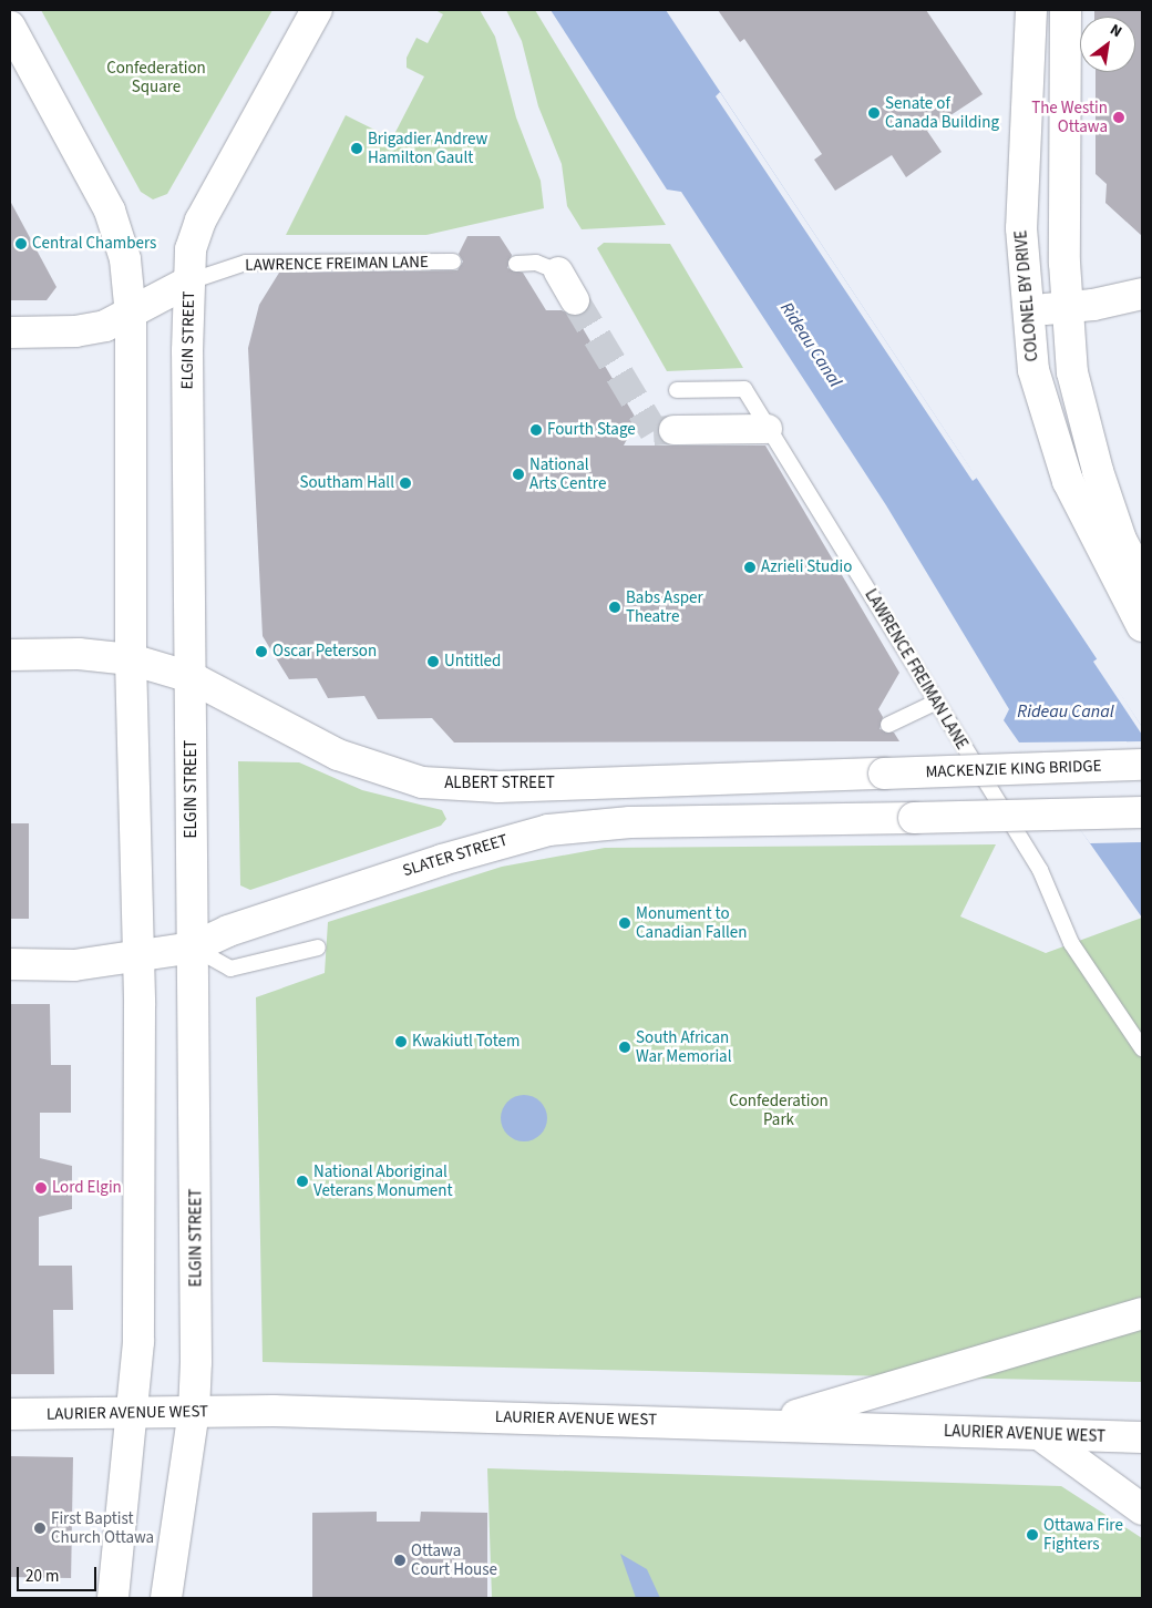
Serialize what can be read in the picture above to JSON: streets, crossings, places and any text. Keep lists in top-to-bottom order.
{
  "streets": {
    "main road": [
      "COLONEL BY DRIVE",
      "ELGIN STREET",
      "MACKENZIE KING BRIDGE",
      "ALBERT STREET",
      "SLATER STREET",
      "LAURIER AVENUE WEST"
    ],
    "lane": ["LAWRENCE FREIMAN LANE"]
  },
  "crossings": [
    ["LAWRENCE FREIMAN LANE", "ELGIN STREET"],
    ["ELGIN STREET", "ALBERT STREET"],
    ["ELGIN STREET", "SLATER STREET"],
    ["ELGIN STREET", "LAURIER AVENUE WEST"],
    ["MACKENZIE KING BRIDGE", "ALBERT STREET"]
  ],
  "water": ["Rideau Canal"],
  "parks": ["Confederation Square", "Confederation Park"],
  "places": [
    "Senate of Canada Building",
    "The Westin Ottawa",
    "Brigadier Andrew Hamilton Gault",
    "Central Chambers",
    "Fourth Stage",
    "National Arts Centre",
    "Southam Hall",
    "Azrieli Studio",
    "Babs Asper Theatre",
    "Oscar Peterson",
    "Untitled",
    "Monument to Canadian Fallen",
    "Kwakiutl Totem",
    "South African War Memorial",
    "National Aboriginal Veterans Monument",
    "Lord Elgin",
    "First Baptist Church Ottawa",
    "Ottawa Fire Fighters",
    "Ottawa Court House"
  ],
  "scale_bar": "20 m",
  "north": "top right"
}
